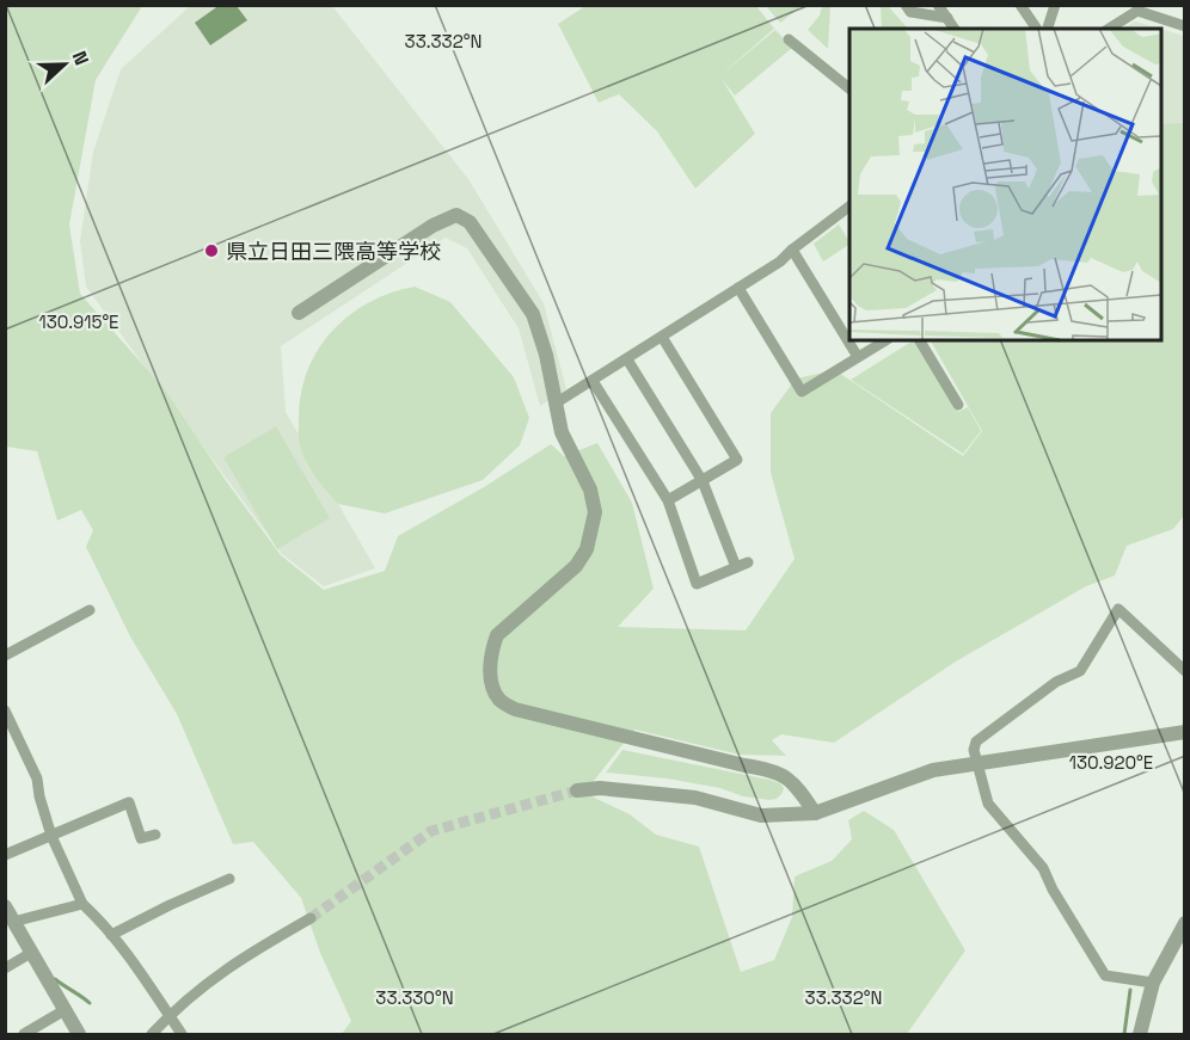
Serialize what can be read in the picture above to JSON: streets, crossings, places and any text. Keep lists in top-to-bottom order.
{
  "places": ["県立日田三隈高等学校"],
  "north": "right",
  "coordinates": [
    "33.332°N",
    "130.915°E",
    "130.920°E",
    "33.330°N"
  ]
}
